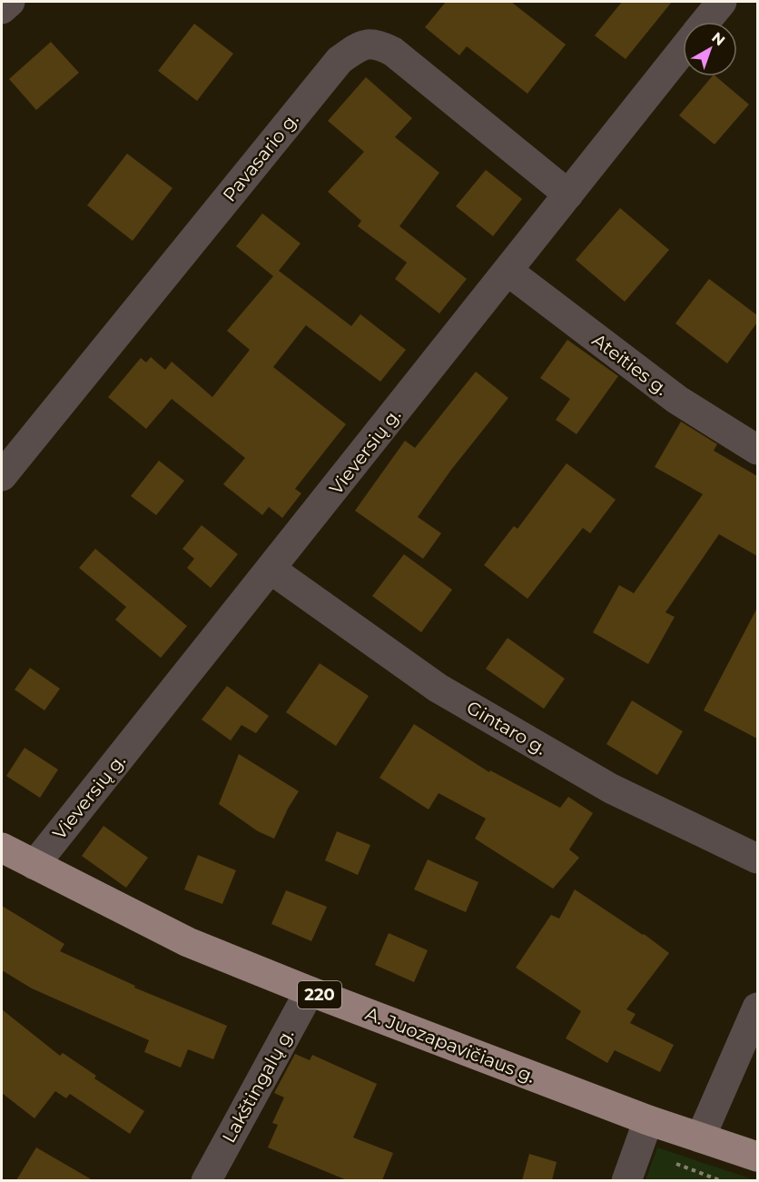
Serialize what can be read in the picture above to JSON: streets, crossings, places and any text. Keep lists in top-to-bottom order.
{
  "streets": {
    "main road": ["220", "A. Juozapavičiaus g."],
    "street": [
      "Pavasario g.",
      "Ateities g.",
      "Vieversių g.",
      "Gintaro g.",
      "Lakštingalų g."
    ]
  },
  "crossings": [
    ["Pavasario g.", "Vieversių g."],
    ["Ateities g.", "Vieversių g."],
    ["Vieversių g.", "Gintaro g."],
    ["Vieversių g.", "A. Juozapavičiaus g."],
    ["A. Juozapavičiaus g.", "Lakštingalų g."]
  ],
  "north": "top right"
}
